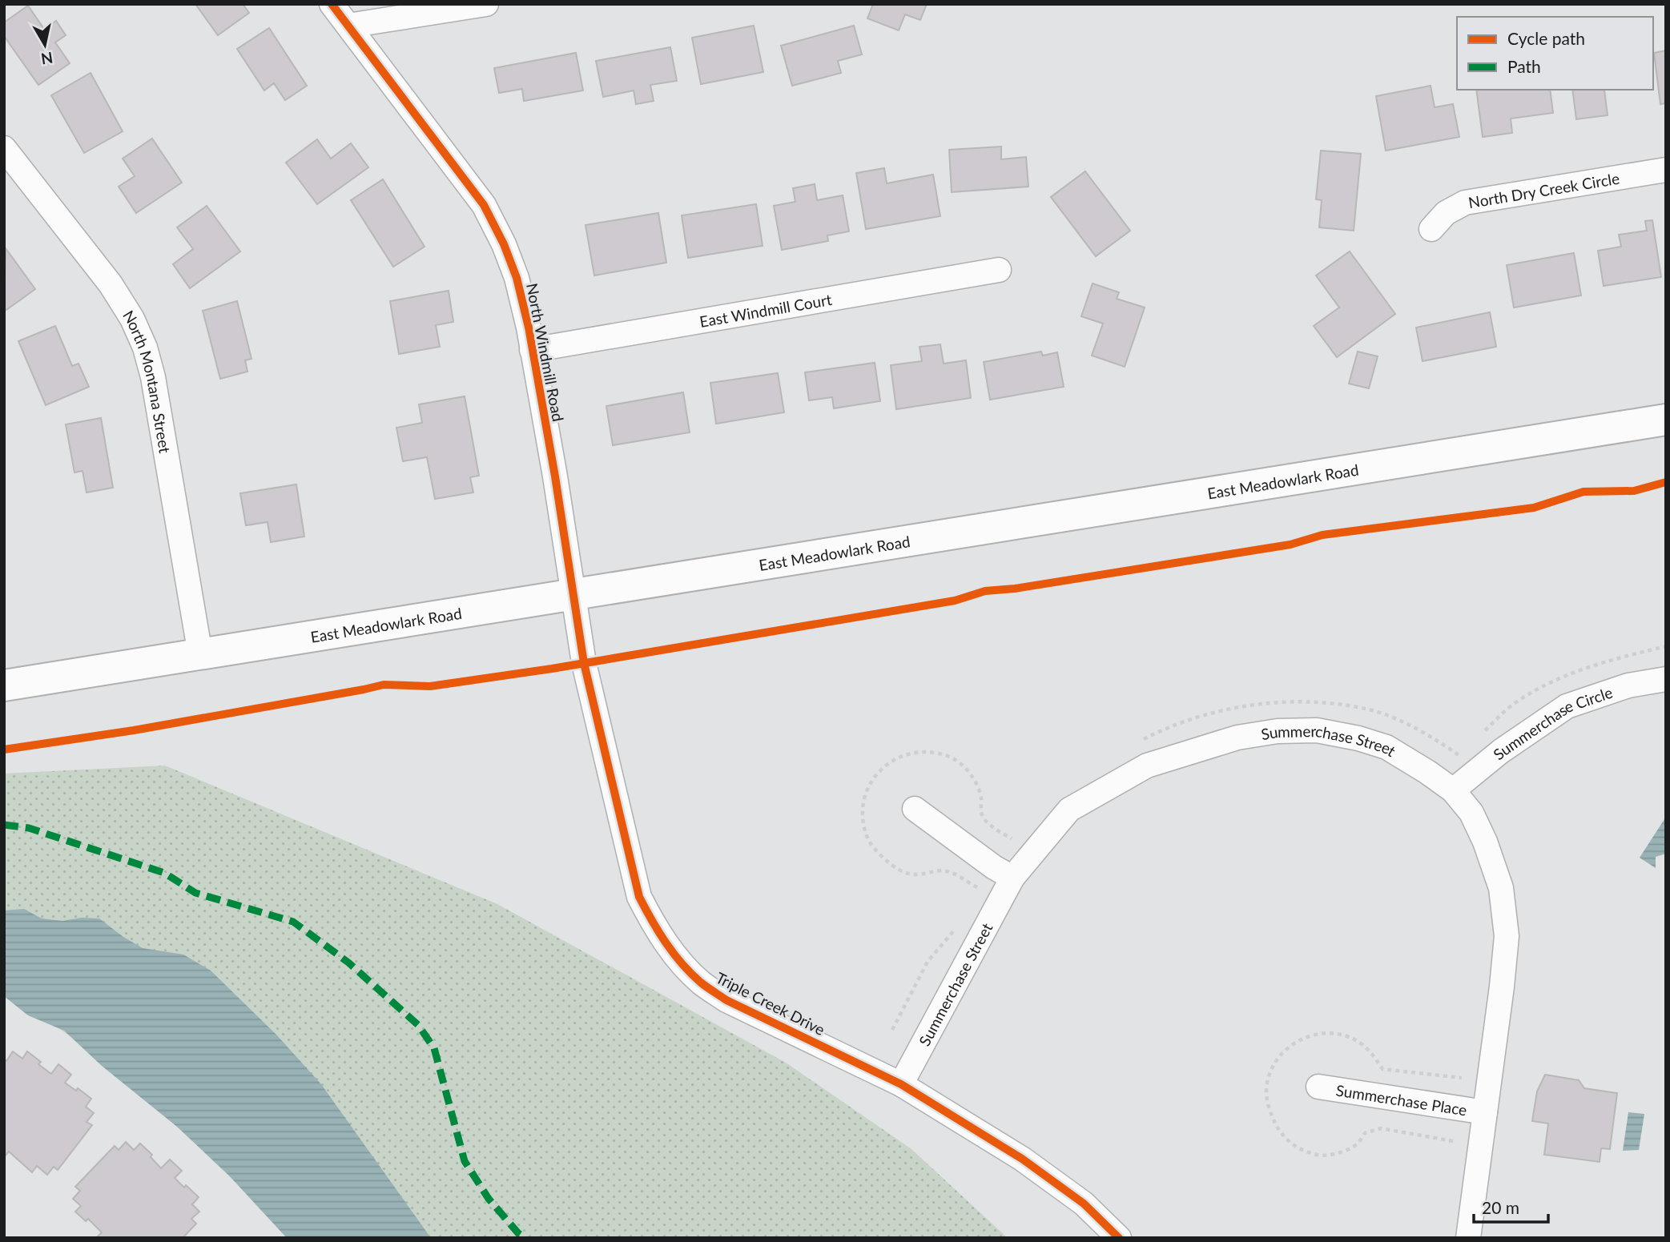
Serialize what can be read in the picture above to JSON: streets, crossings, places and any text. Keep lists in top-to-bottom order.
{
  "streets": {
    "main road": ["East Meadowlark Road"],
    "street": [
      "North Dry Creek Circle",
      "East Windmill Court",
      "North Windmill Road",
      "North Montana Street",
      "Summerchase Circle",
      "Summerchase Street",
      "Triple Creek Drive",
      "Summerchase Place"
    ]
  },
  "crossings": [
    ["East Windmill Court", "North Windmill Road"],
    ["North Windmill Road", "East Meadowlark Road"],
    ["North Windmill Road", "Triple Creek Drive"],
    ["North Montana Street", "East Meadowlark Road"],
    ["East Meadowlark Road", "Triple Creek Drive"],
    ["Summerchase Circle", "Summerchase Street"],
    ["Summerchase Street", "Triple Creek Drive"],
    ["Summerchase Street", "Summerchase Place"]
  ],
  "legend": ["Cycle path", "Path"],
  "scale_bar": "20 m",
  "north": "bottom"
}
